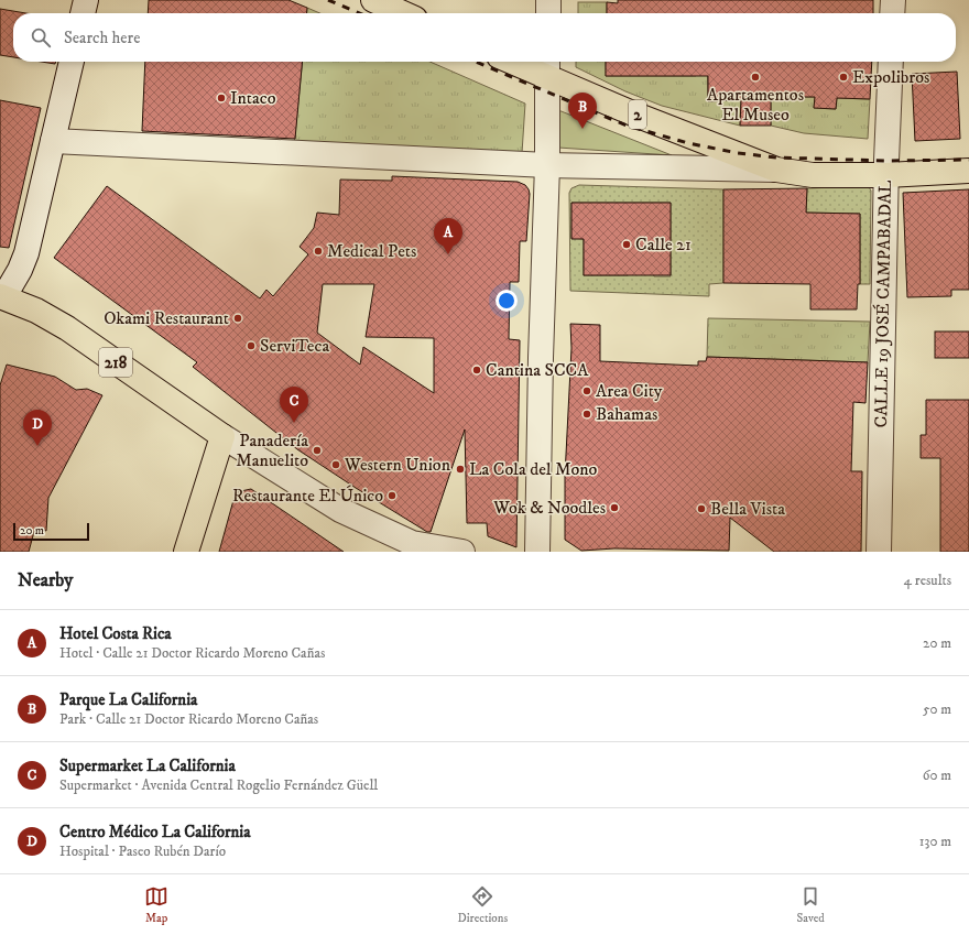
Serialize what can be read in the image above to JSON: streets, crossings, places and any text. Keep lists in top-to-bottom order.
{
  "streets": {
    "highway": ["2", "218"],
    "street": ["CALLE 19 JOSÉ CAMPABADAL"]
  },
  "crossings": [
    ["2", "CALLE 19 JOSÉ CAMPABADAL"]
  ],
  "places": [
    "Apartamentos El Museo",
    "Expolibros",
    "Intaco",
    "Calle 21",
    "Medical Pets",
    "Okami Restaurant",
    "ServiTeca",
    "Cantina SCCA",
    "Area City",
    "Bahamas",
    "Panadería Manuelito",
    "Western Union",
    "La Cola del Mono",
    "Restaurante El Único",
    "Wok & Noodles",
    "Bella Vista"
  ],
  "scale_bar": "20 m",
  "page": {
    "search": "Search here",
    "pins": [
      "B",
      "A",
      "C",
      "D"
    ],
    "scale": "20 m",
    "heading": ["Nearby", "4 results"],
    "list": [
      {
        "mark": "A",
        "name": "Hotel Costa Rica",
        "note": "Hotel · Calle 21 Doctor Ricardo Moreno Cañas",
        "value": "20 m"
      },
      {
        "mark": "B",
        "name": "Parque La California",
        "note": "Park · Calle 21 Doctor Ricardo Moreno Cañas",
        "value": "50 m"
      },
      {
        "mark": "C",
        "name": "Supermarket La California",
        "note": "Supermarket · Avenida Central Rogelio Fernández Güell",
        "value": "60 m"
      },
      {
        "mark": "D",
        "name": "Centro Médico La California",
        "note": "Hospital · Paseo Rubén Darío",
        "value": "130 m"
      }
    ],
    "nav": ["Map", "Directions", "Saved"]
  }
}
